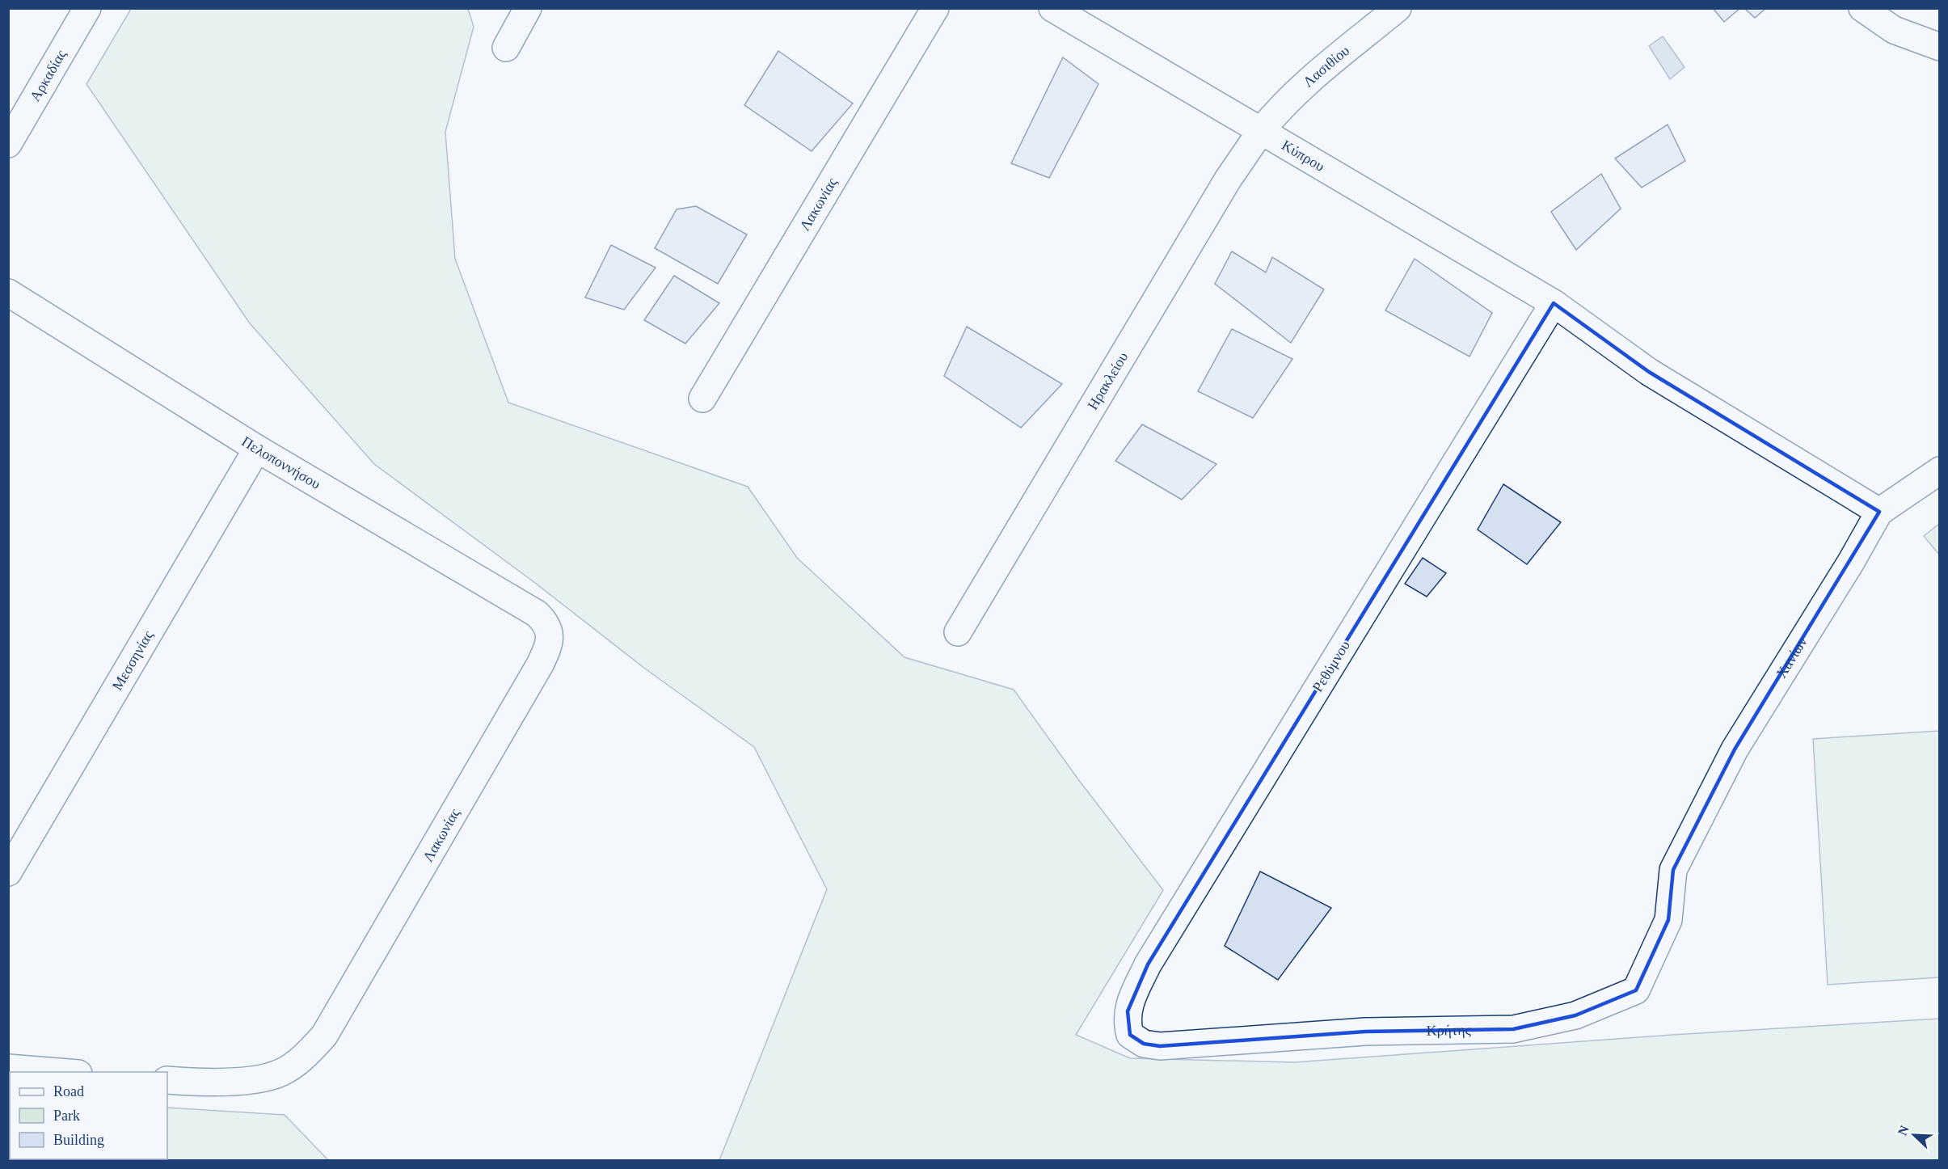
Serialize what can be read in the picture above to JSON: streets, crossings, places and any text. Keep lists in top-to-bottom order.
{
  "streets": {
    "street": [
      "Λασιθίου",
      "Αρκαδίας",
      "Κύπρου",
      "Λακωνίας",
      "Ηρακλείου",
      "Πελοποννήσου",
      "Χανίων",
      "Μεσσηνίας",
      "Ρεθύμνου",
      "Κρήτης"
    ]
  },
  "crossings": [
    ["Λασιθίου", "Κύπρου"],
    ["Λασιθίου", "Ηρακλείου"],
    ["Κύπρου", "Ηρακλείου"],
    ["Κύπρου", "Χανίων"],
    ["Κύπρου", "Ρεθύμνου"],
    ["Λακωνίας", "Πελοποννήσου"],
    ["Πελοποννήσου", "Μεσσηνίας"],
    ["Χανίων", "Κρήτης"],
    ["Ρεθύμνου", "Κρήτης"]
  ],
  "legend": ["Road", "Park", "Building"],
  "north": "top left"
}
